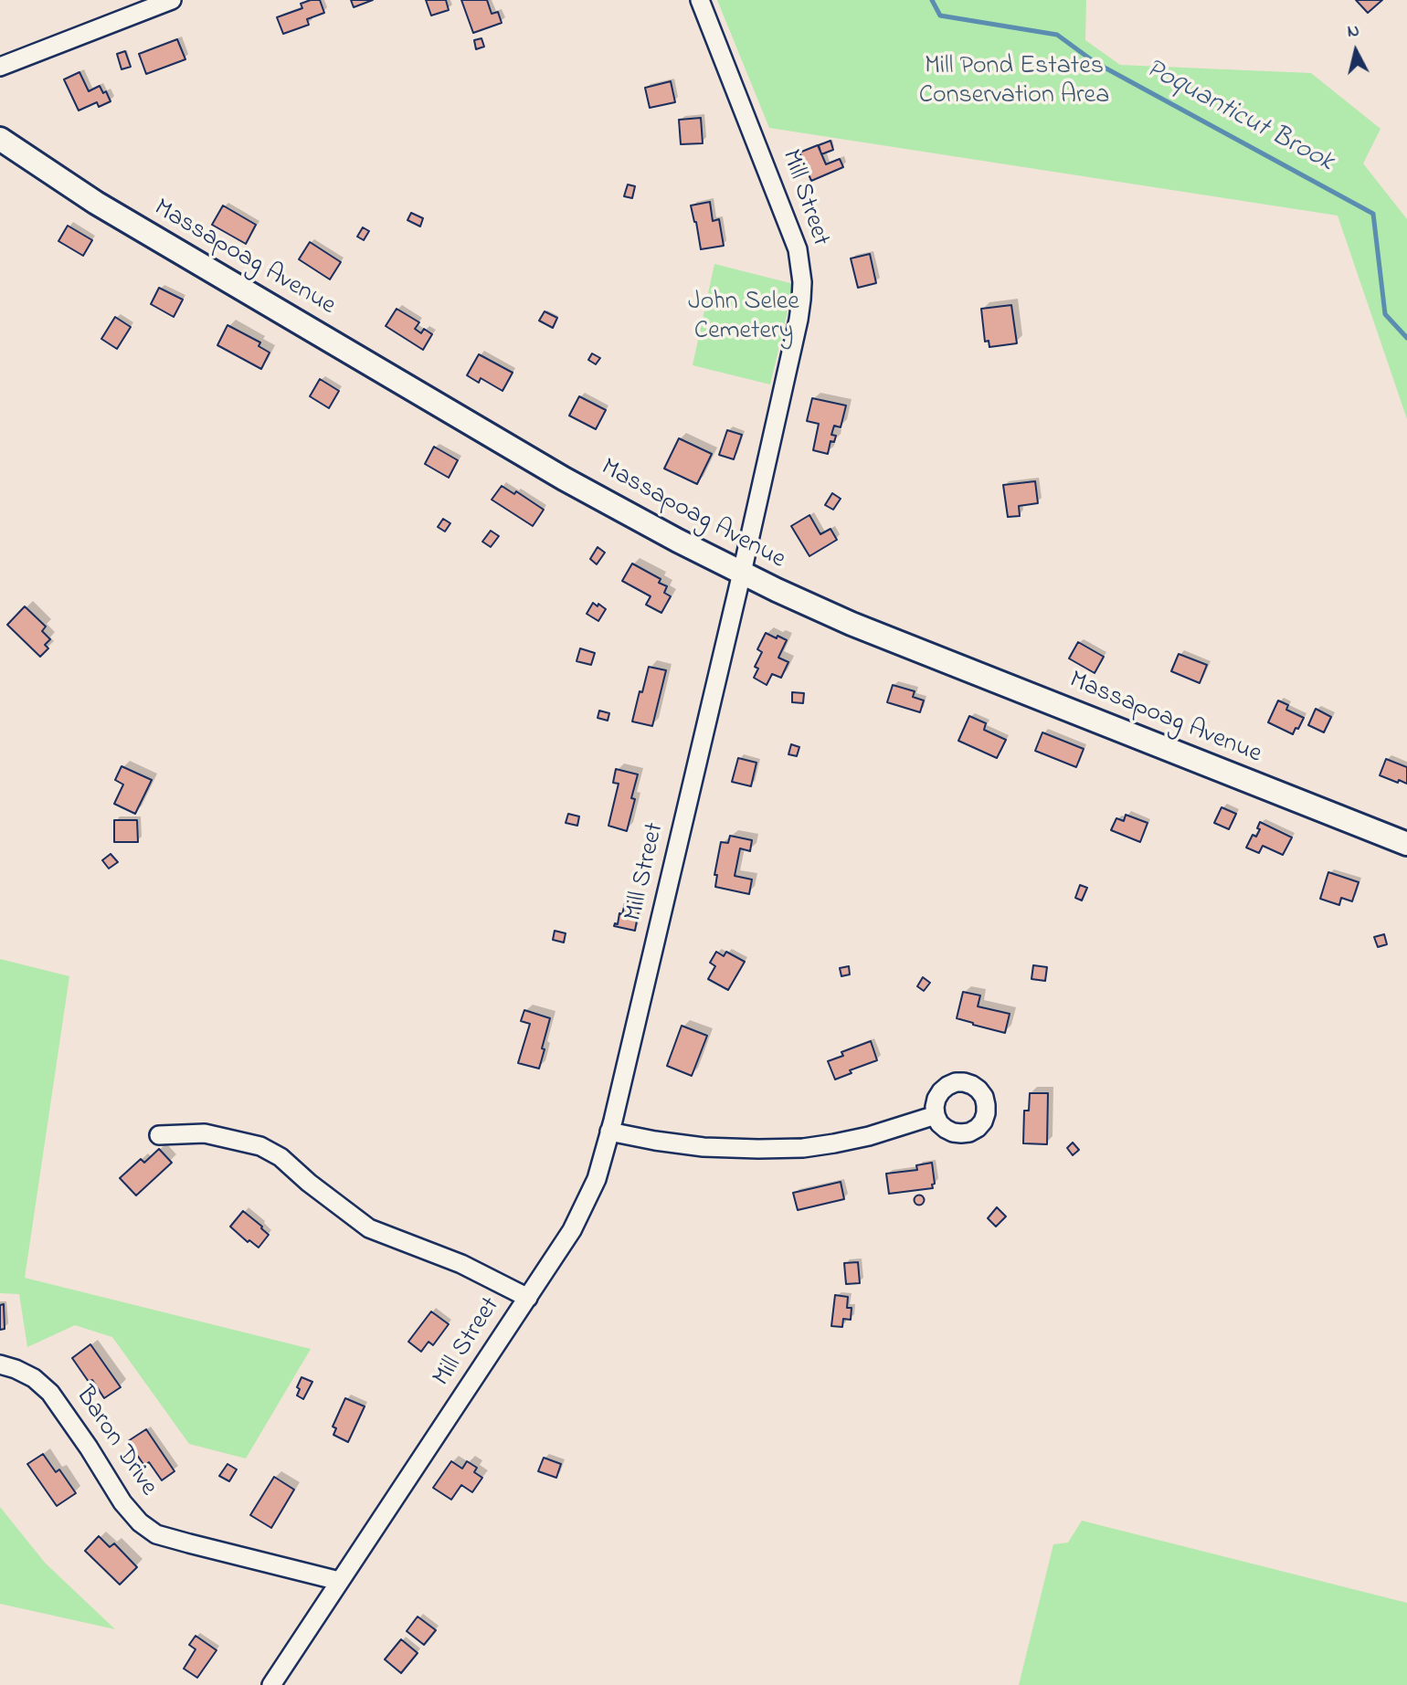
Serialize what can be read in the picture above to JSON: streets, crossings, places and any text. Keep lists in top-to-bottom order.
{
  "streets": {
    "main road": ["Massapoag Avenue"],
    "street": ["Mill Street", "Baron Drive"]
  },
  "crossings": [
    ["Mill Street", "Massapoag Avenue"],
    ["Mill Street", "Baron Drive"]
  ],
  "water": ["Poquanticut Brook"],
  "parks": ["Mill Pond Estates Conservation Area", "John Selee Cemetery"],
  "north": "top"
}
